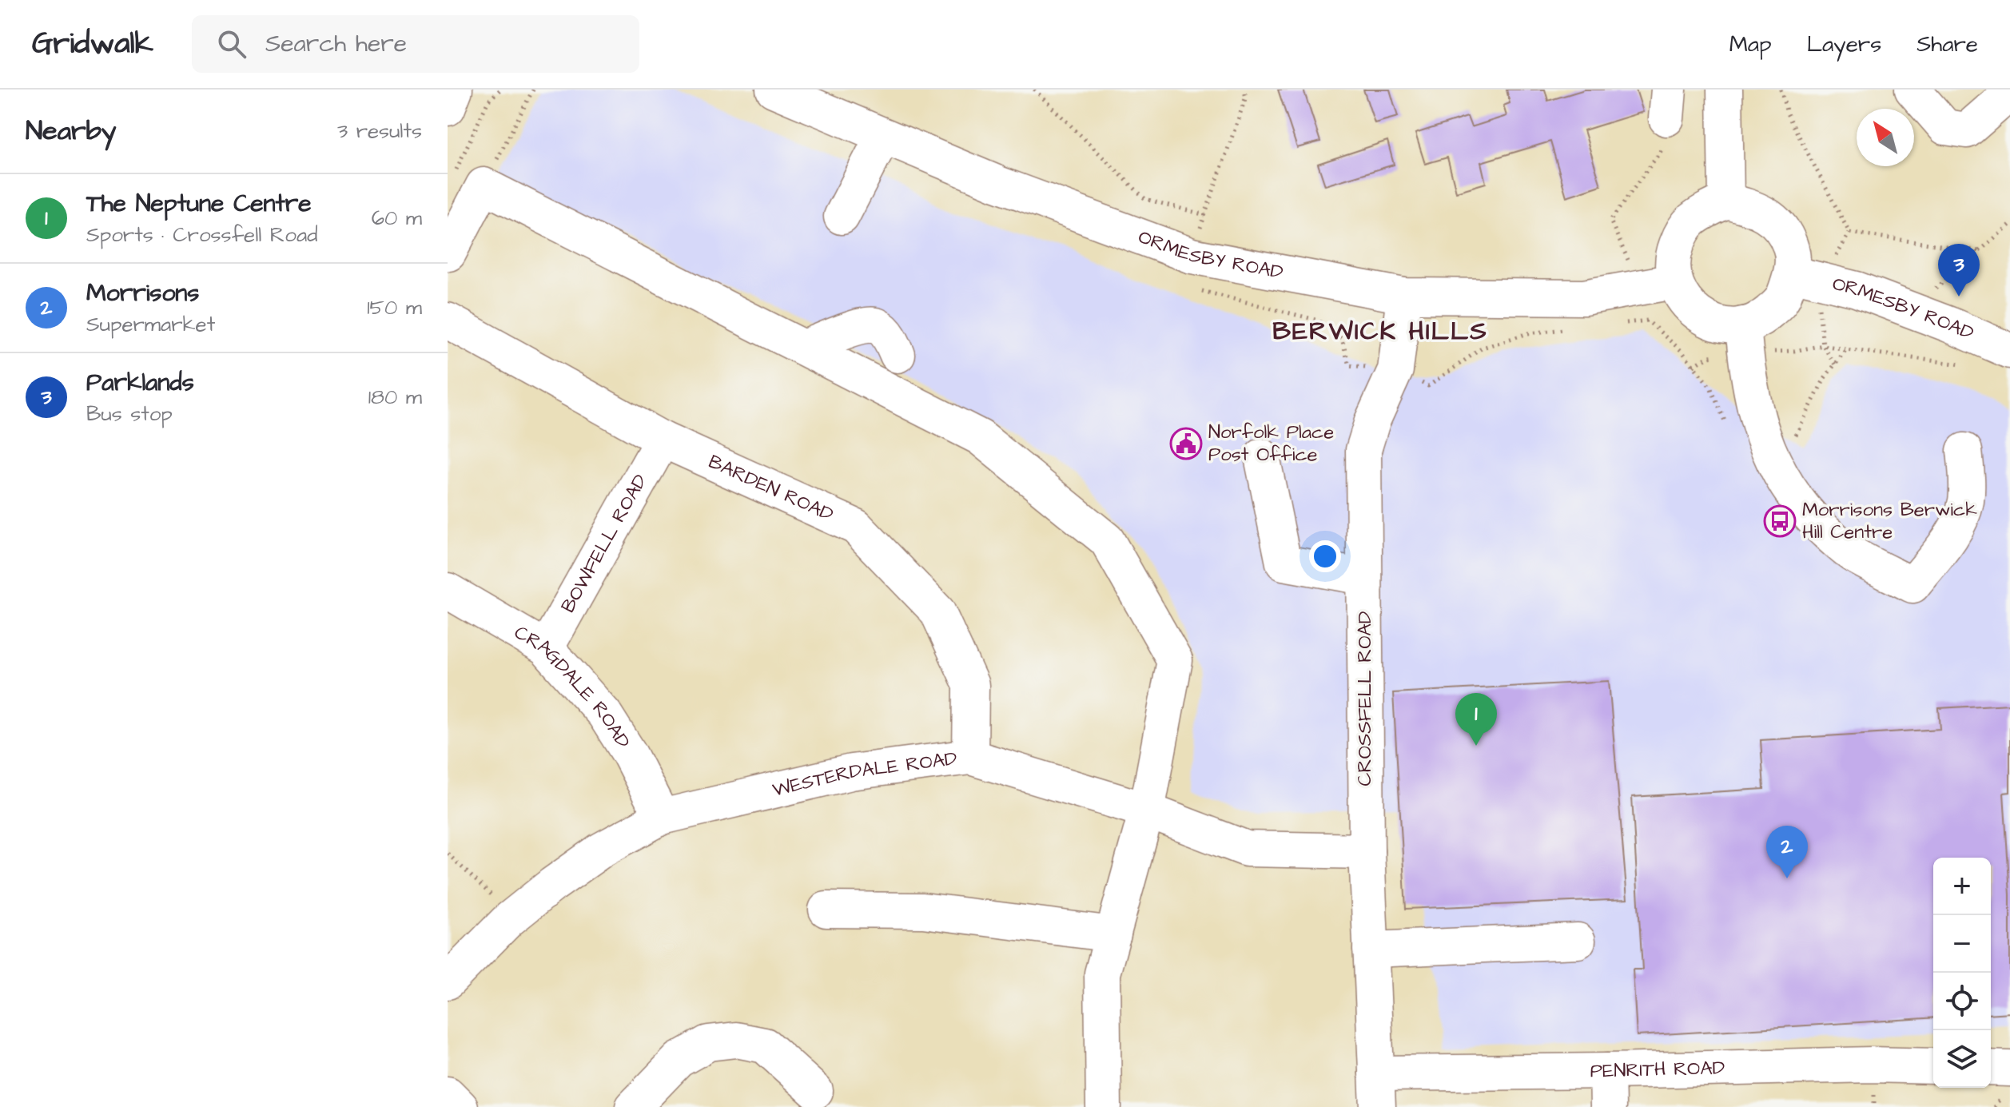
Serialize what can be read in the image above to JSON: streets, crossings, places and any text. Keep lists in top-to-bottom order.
{
  "streets": {
    "street": [
      "ORMESBY ROAD",
      "BARDEN ROAD",
      "BOWFELL ROAD",
      "CRAGDALE ROAD",
      "CROSSFELL ROAD",
      "WESTERDALE ROAD",
      "PENRITH ROAD"
    ]
  },
  "crossings": [
    ["ORMESBY ROAD", "CROSSFELL ROAD"],
    ["BARDEN ROAD", "BOWFELL ROAD"],
    ["BARDEN ROAD", "WESTERDALE ROAD"],
    ["BOWFELL ROAD", "CRAGDALE ROAD"],
    ["CRAGDALE ROAD", "WESTERDALE ROAD"],
    ["CROSSFELL ROAD", "WESTERDALE ROAD"],
    ["CROSSFELL ROAD", "PENRITH ROAD"]
  ],
  "districts": ["BERWICK HILLS"],
  "places": {
    "public building": ["Norfolk Place Post Office"],
    "bus stop": ["Morrisons Berwick Hill Centre"]
  },
  "north": "top left",
  "page": {
    "header": "Gridwalk",
    "search": "Search here",
    "nav": ["Map", "Layers", "Share"],
    "heading": ["Nearby", "3 results"],
    "list": [
      {
        "mark": "1",
        "name": "The Neptune Centre",
        "note": "Sports · Crossfell Road",
        "value": "60 m"
      },
      {
        "mark": "2",
        "name": "Morrisons",
        "note": "Supermarket",
        "value": "150 m"
      },
      {
        "mark": "3",
        "name": "Parklands",
        "note": "Bus stop",
        "value": "180 m"
      }
    ],
    "pins": ["3", "1", "2"],
    "map_buttons": ["+", "−"]
  }
}
